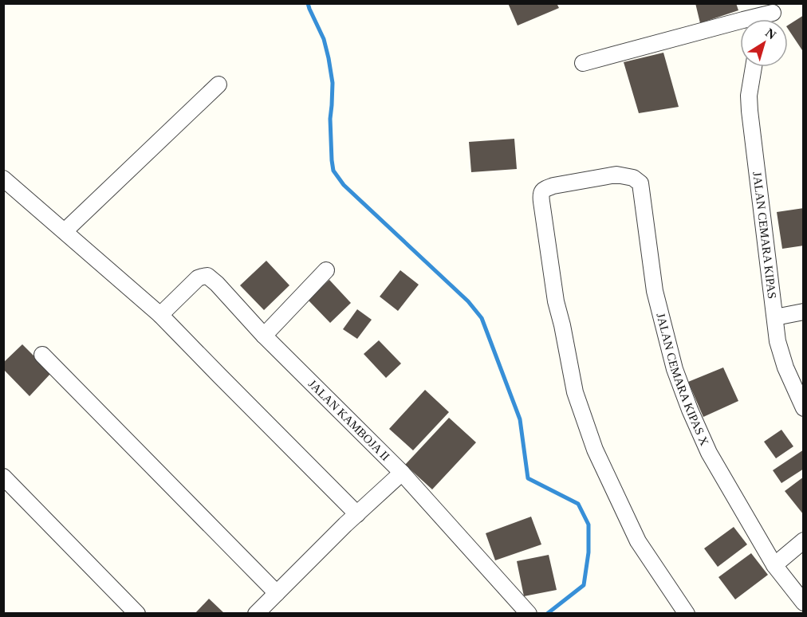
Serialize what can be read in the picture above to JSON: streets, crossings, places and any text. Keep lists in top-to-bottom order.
{
  "streets": {
    "street": ["JALAN CEMARA KIPAS", "JALAN CEMARA KIPAS X", "JALAN KAMBOJA II"]
  },
  "north": "top right"
}
